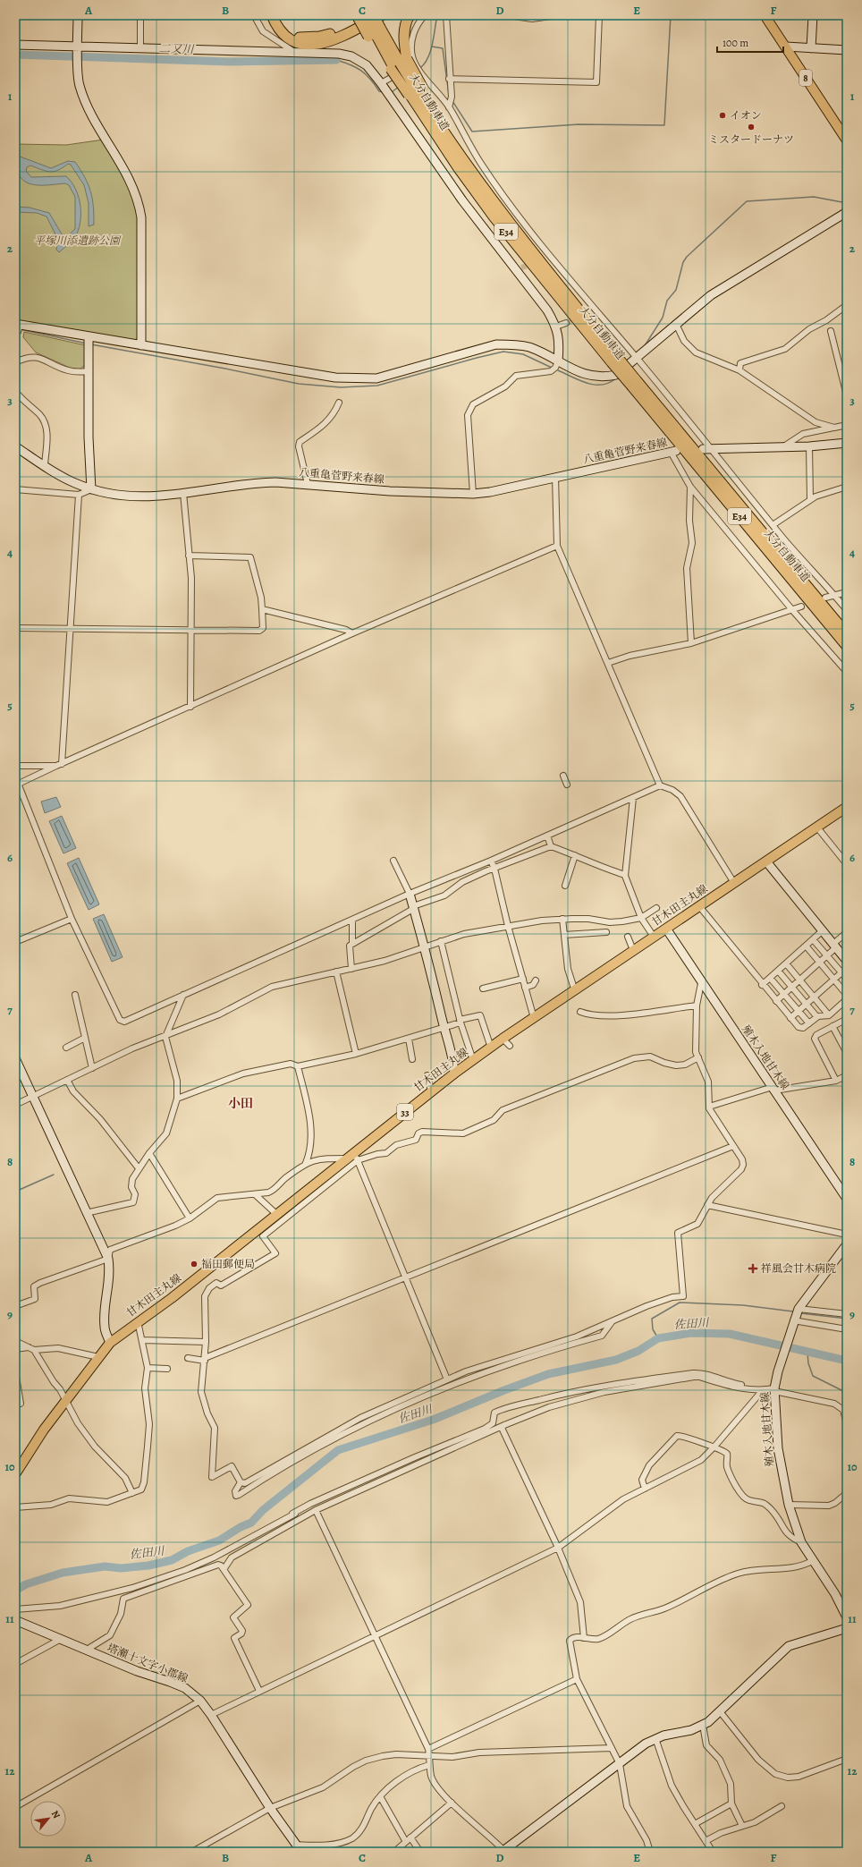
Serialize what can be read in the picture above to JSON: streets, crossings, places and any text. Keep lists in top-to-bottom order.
{
  "streets": {
    "highway": ["大分自動車道", "E34"],
    "main road": ["8", "甘木田主丸線", "33"],
    "street": ["八重亀菅野来春線", "殖木入地甘木線", "塔瀬十文字小郡線"]
  },
  "crossings": [
    ["甘木田主丸線", "殖木入地甘木線"]
  ],
  "districts": ["小田"],
  "water": ["二又川", "佐田川"],
  "parks": ["平塚川添遺跡公園"],
  "places": {
    "other": ["イオン", "ミスタードーナツ", "福田郵便局"],
    "health": ["祥風会甘木病院"]
  },
  "scale_bar": "100 m",
  "north": "top right",
  "grid": {
    "columns": [
      "A",
      "B",
      "C",
      "D",
      "E",
      "F"
    ],
    "rows": [
      "1",
      "2",
      "3",
      "4",
      "5",
      "6",
      "7",
      "8",
      "9",
      "10",
      "11",
      "12"
    ]
  }
}
